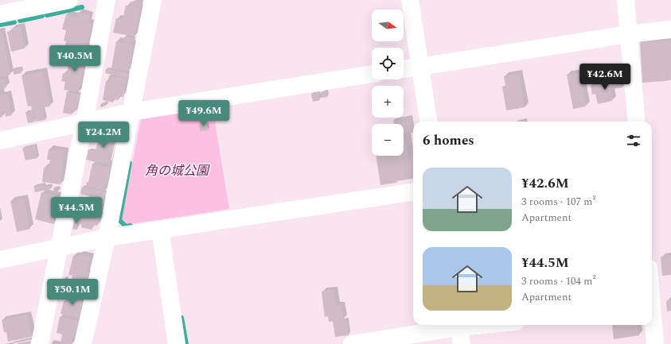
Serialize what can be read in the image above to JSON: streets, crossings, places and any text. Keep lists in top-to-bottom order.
{
  "parks": ["角の城公園"],
  "north": "right",
  "page": {
    "map_buttons": ["+", "−"],
    "price": [
      "¥40.5M",
      "¥42.6M",
      "¥49.6M",
      "¥24.2M",
      "¥44.5M",
      "¥50.1M"
    ],
    "heading": "6 homes",
    "list": [
      {
        "name": "¥42.6M",
        "note": "3 rooms · 107 m² · Apartment"
      },
      {
        "name": "¥44.5M",
        "note": "3 rooms · 104 m² · Apartment"
      }
    ]
  }
}
